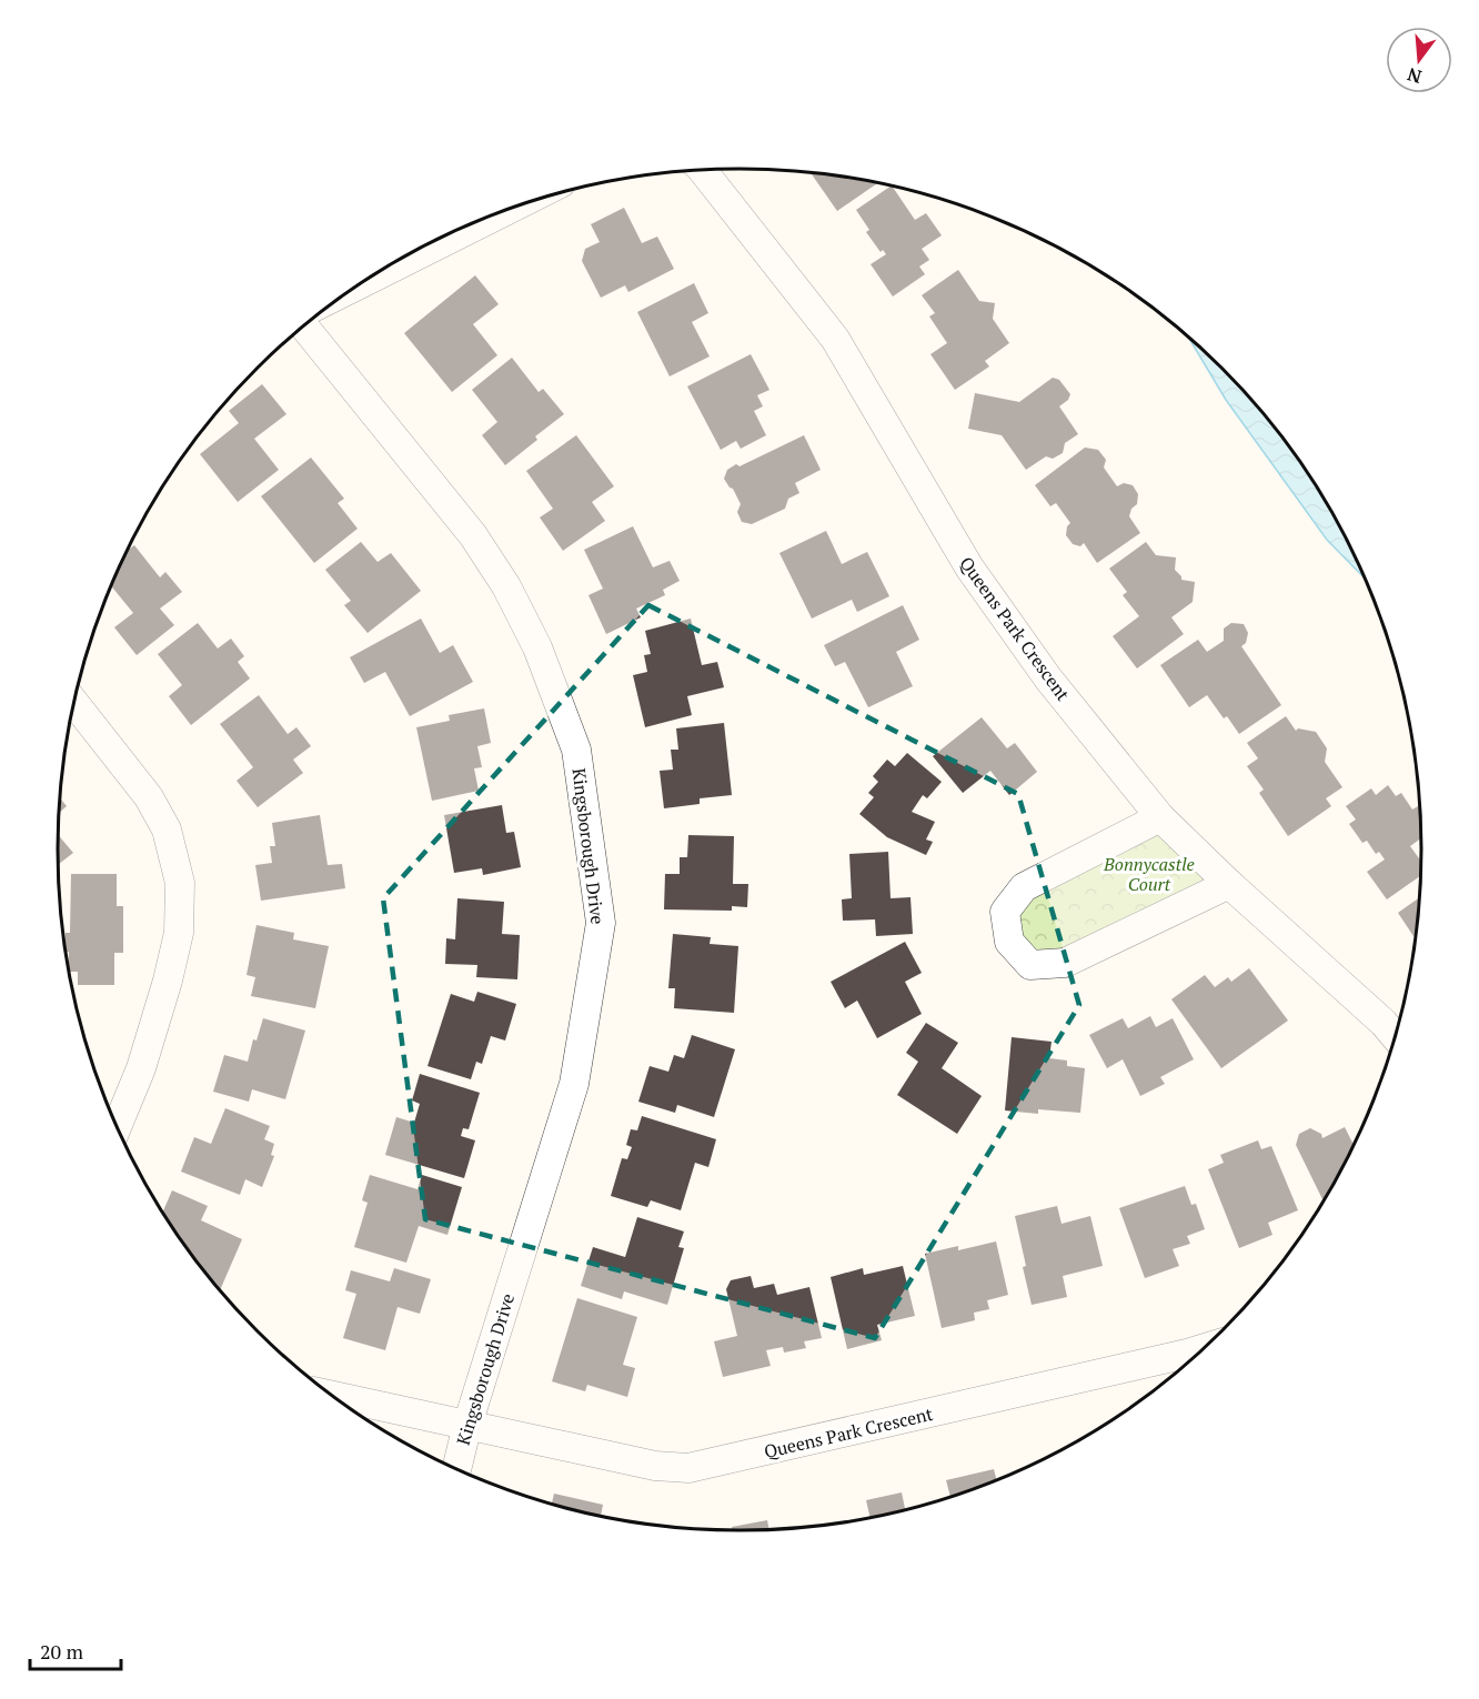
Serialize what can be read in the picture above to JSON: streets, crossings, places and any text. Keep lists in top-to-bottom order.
{
  "streets": {
    "street": ["Queens Park Crescent", "Kingsborough Drive"]
  },
  "crossings": [
    ["Queens Park Crescent", "Kingsborough Drive"]
  ],
  "parks": ["Bonnycastle Court"],
  "scale_bar": "20 m",
  "north": "bottom"
}
